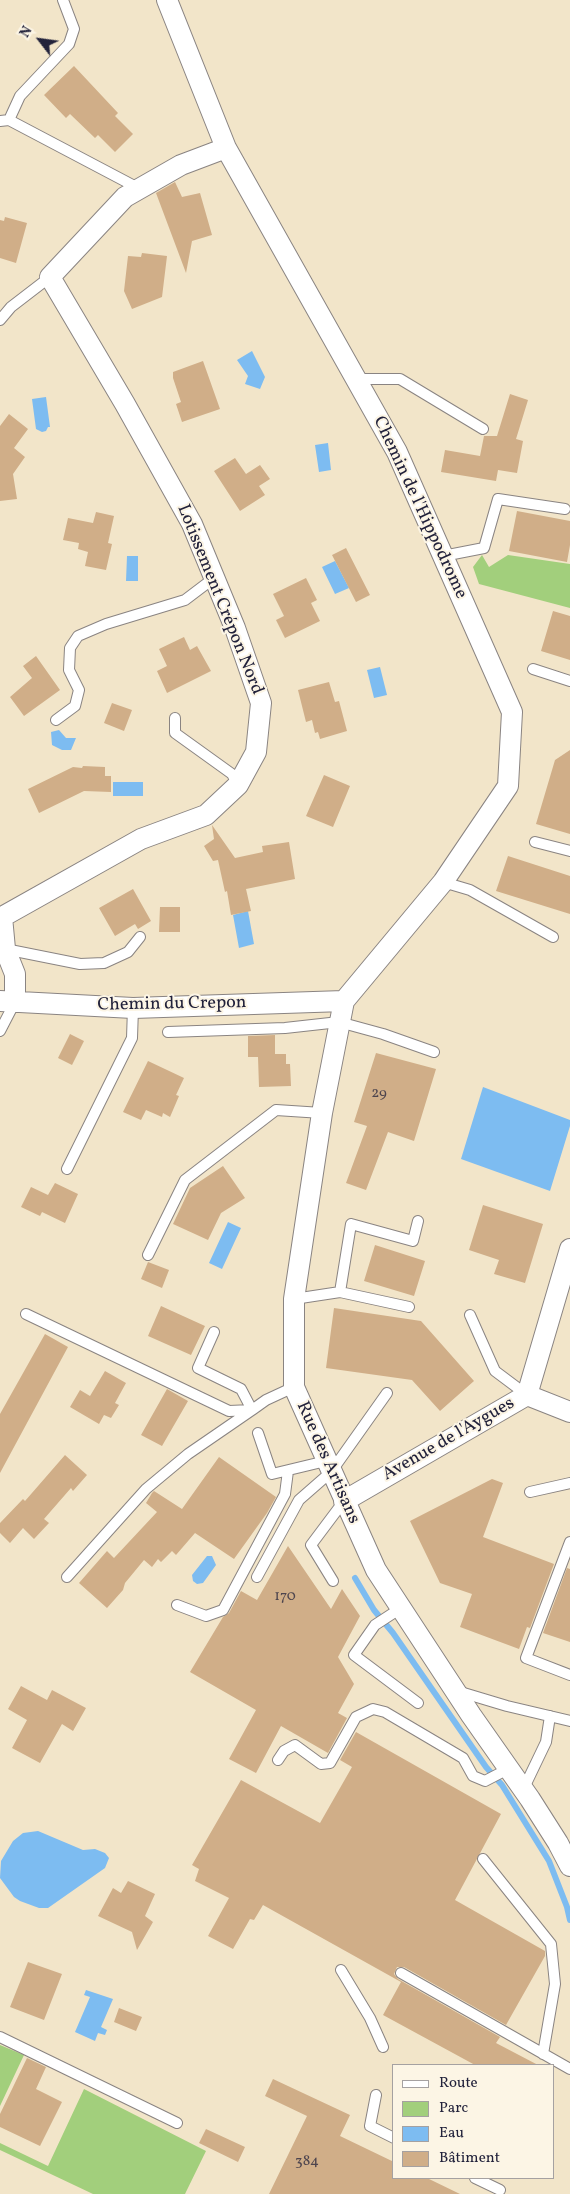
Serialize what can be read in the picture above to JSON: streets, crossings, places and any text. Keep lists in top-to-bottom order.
{
  "streets": {
    "street": [
      "Chemin de l'Hippodrome",
      "Lotissement Crépon Nord",
      "Chemin du Crepon",
      "Avenue de l'Aygues",
      "Rue des Artisans"
    ]
  },
  "crossings": [
    ["Chemin de l'Hippodrome", "Chemin du Crepon"],
    ["Chemin de l'Hippodrome", "Rue des Artisans"],
    ["Lotissement Crépon Nord", "Chemin du Crepon"],
    ["Chemin du Crepon", "Rue des Artisans"],
    ["Avenue de l'Aygues", "Rue des Artisans"]
  ],
  "house_numbers": ["29", "170", "384"],
  "legend": [
    "Route",
    "Parc",
    "Eau",
    "Bâtiment"
  ],
  "north": "top left"
}
